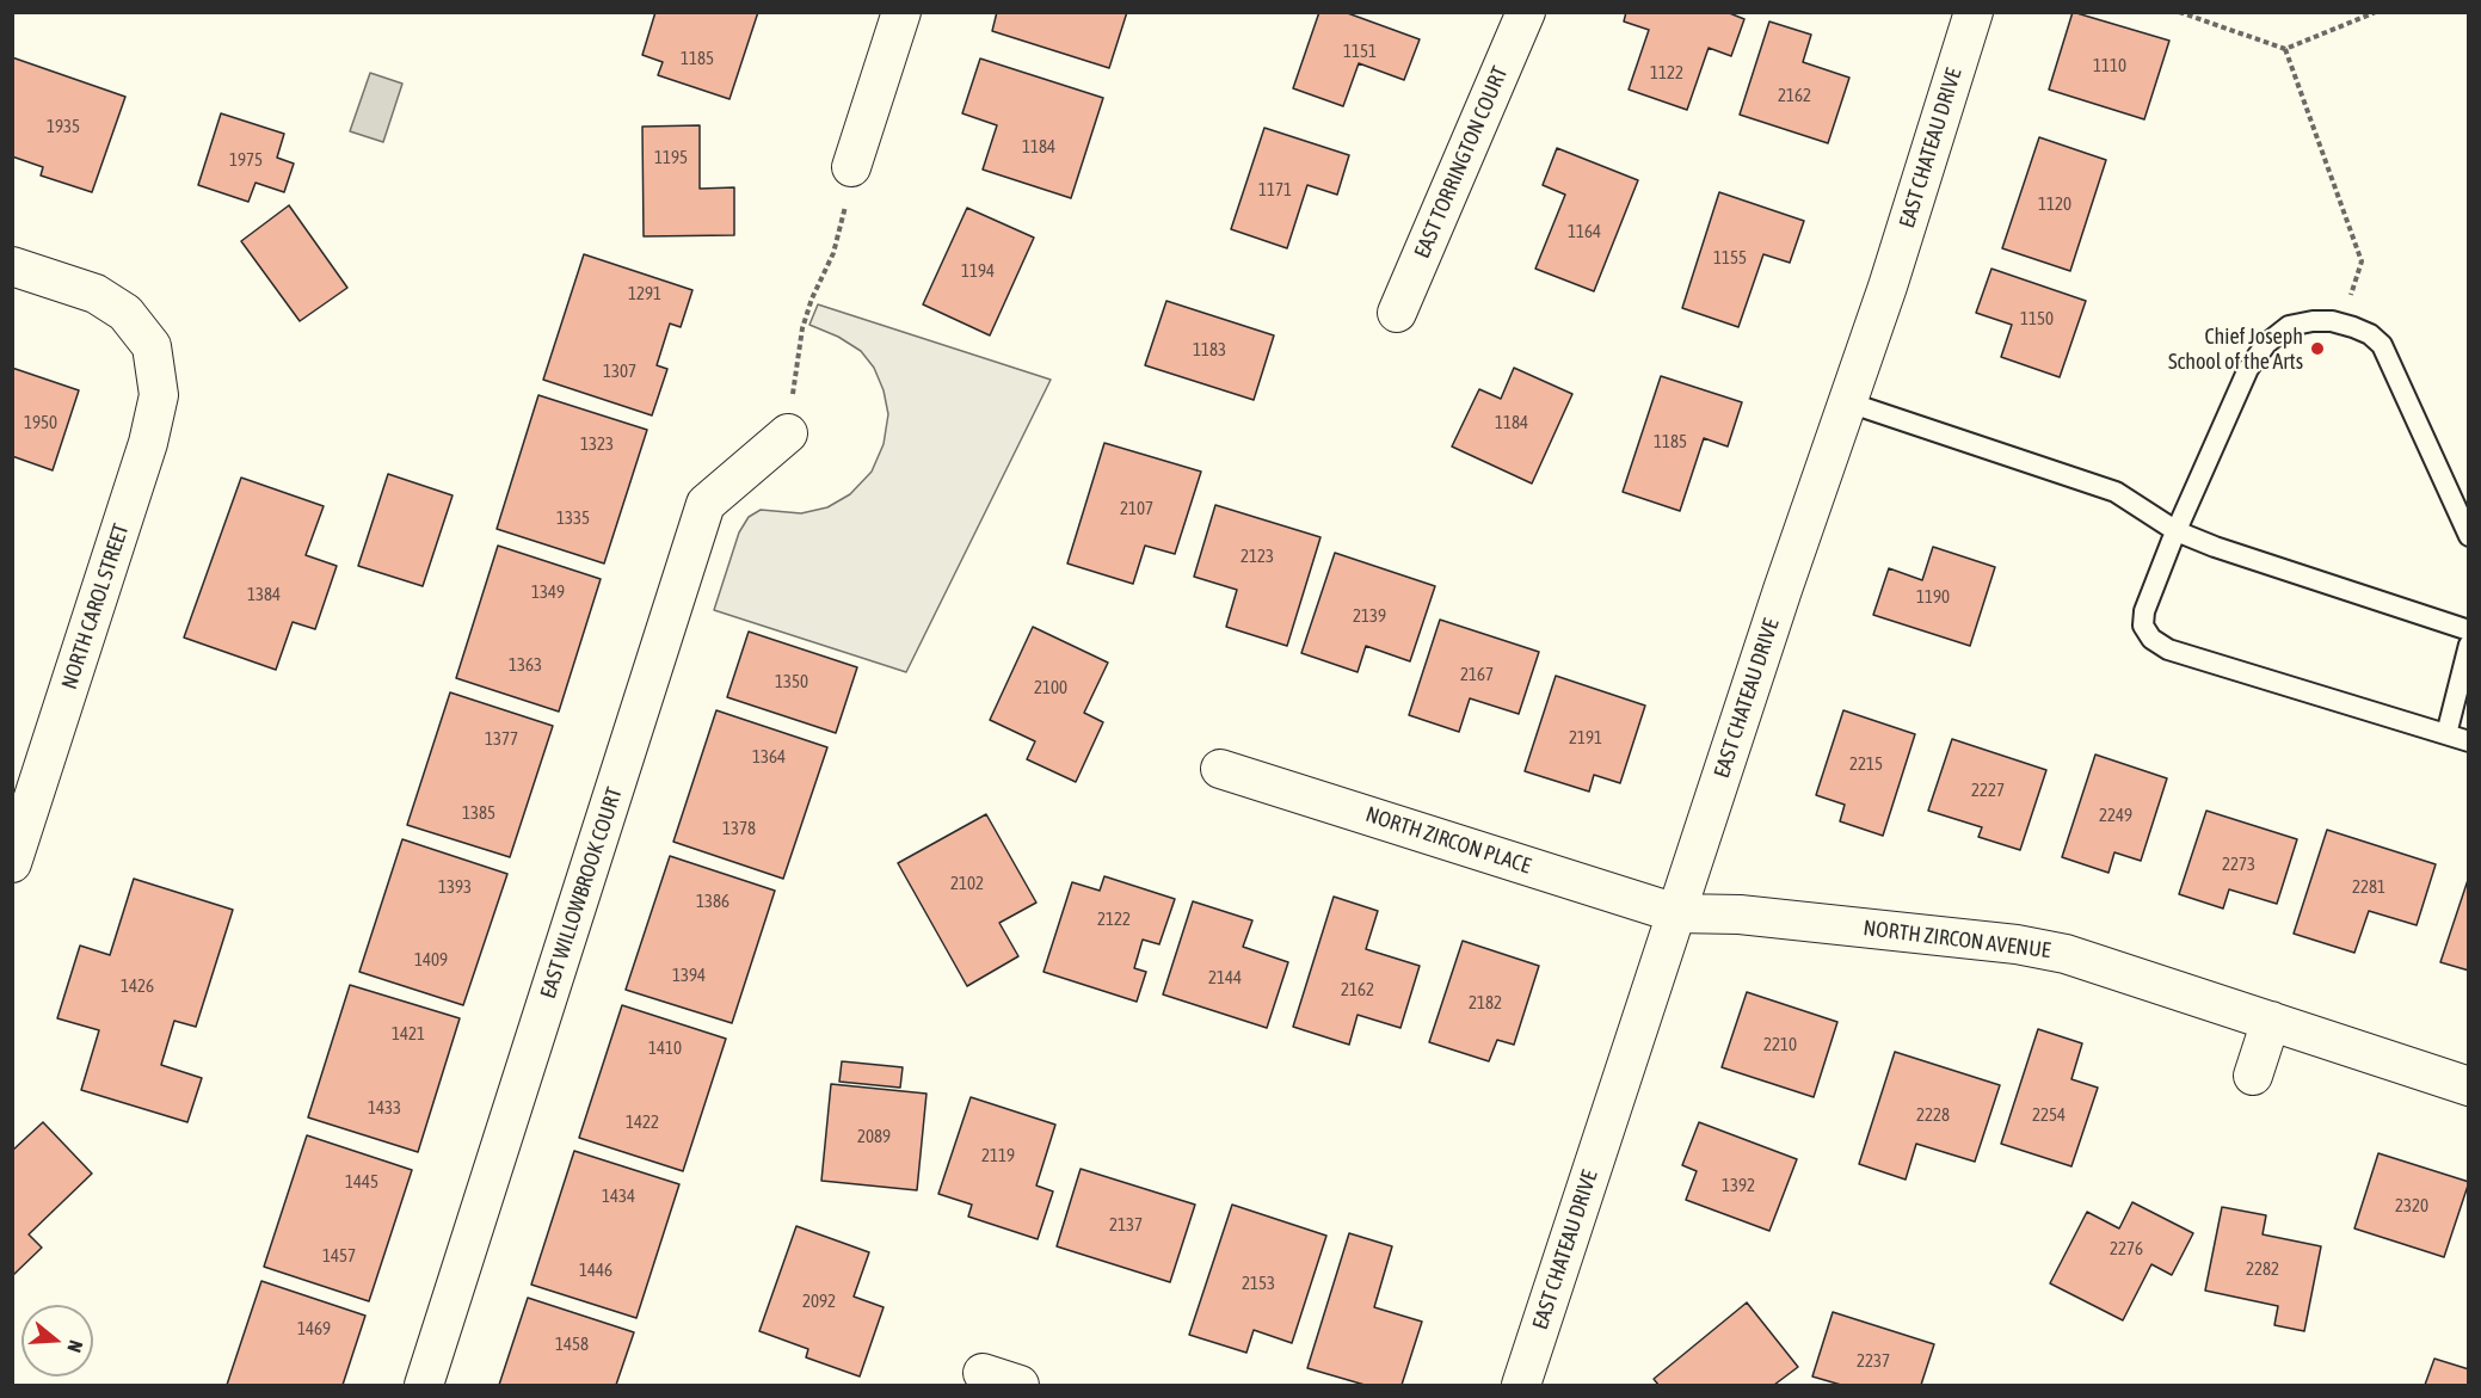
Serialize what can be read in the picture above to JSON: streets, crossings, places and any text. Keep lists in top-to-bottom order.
{
  "streets": {
    "street": [
      "EAST CHATEAU DRIVE",
      "EAST TORRINGTON COURT",
      "NORTH CAROL STREET",
      "NORTH ZIRCON PLACE",
      "EAST WILLOWBROOK COURT",
      "NORTH ZIRCON AVENUE"
    ]
  },
  "crossings": [
    ["EAST CHATEAU DRIVE", "NORTH ZIRCON PLACE"],
    ["EAST CHATEAU DRIVE", "NORTH ZIRCON AVENUE"],
    ["NORTH ZIRCON PLACE", "NORTH ZIRCON AVENUE"]
  ],
  "places": ["Chief Joseph School of the Arts"],
  "house_numbers": [
    "1151",
    "1185",
    "1110",
    "1122",
    "2162",
    "1935",
    "1184",
    "1195",
    "1975",
    "1171",
    "1120",
    "1164",
    "1155",
    "1194",
    "1291",
    "1150",
    "1183",
    "1307",
    "1950",
    "1184",
    "1185",
    "1323",
    "2107",
    "1335",
    "2123",
    "1349",
    "1384",
    "1190",
    "2139",
    "1363",
    "2167",
    "1350",
    "2100",
    "2191",
    "1377",
    "1364",
    "2215",
    "2227",
    "1385",
    "2249",
    "1378",
    "2273",
    "2102",
    "1393",
    "2281",
    "1386",
    "2122",
    "1409",
    "1394",
    "2144",
    "1426",
    "2162",
    "2182",
    "1421",
    "2210",
    "1410",
    "1433",
    "2228",
    "2254",
    "1422",
    "2089",
    "2119",
    "1445",
    "1392",
    "1434",
    "2320",
    "2137",
    "2276",
    "1457",
    "2282",
    "1446",
    "2153",
    "2092",
    "1469",
    "1458",
    "2237"
  ],
  "north": "right"
}
